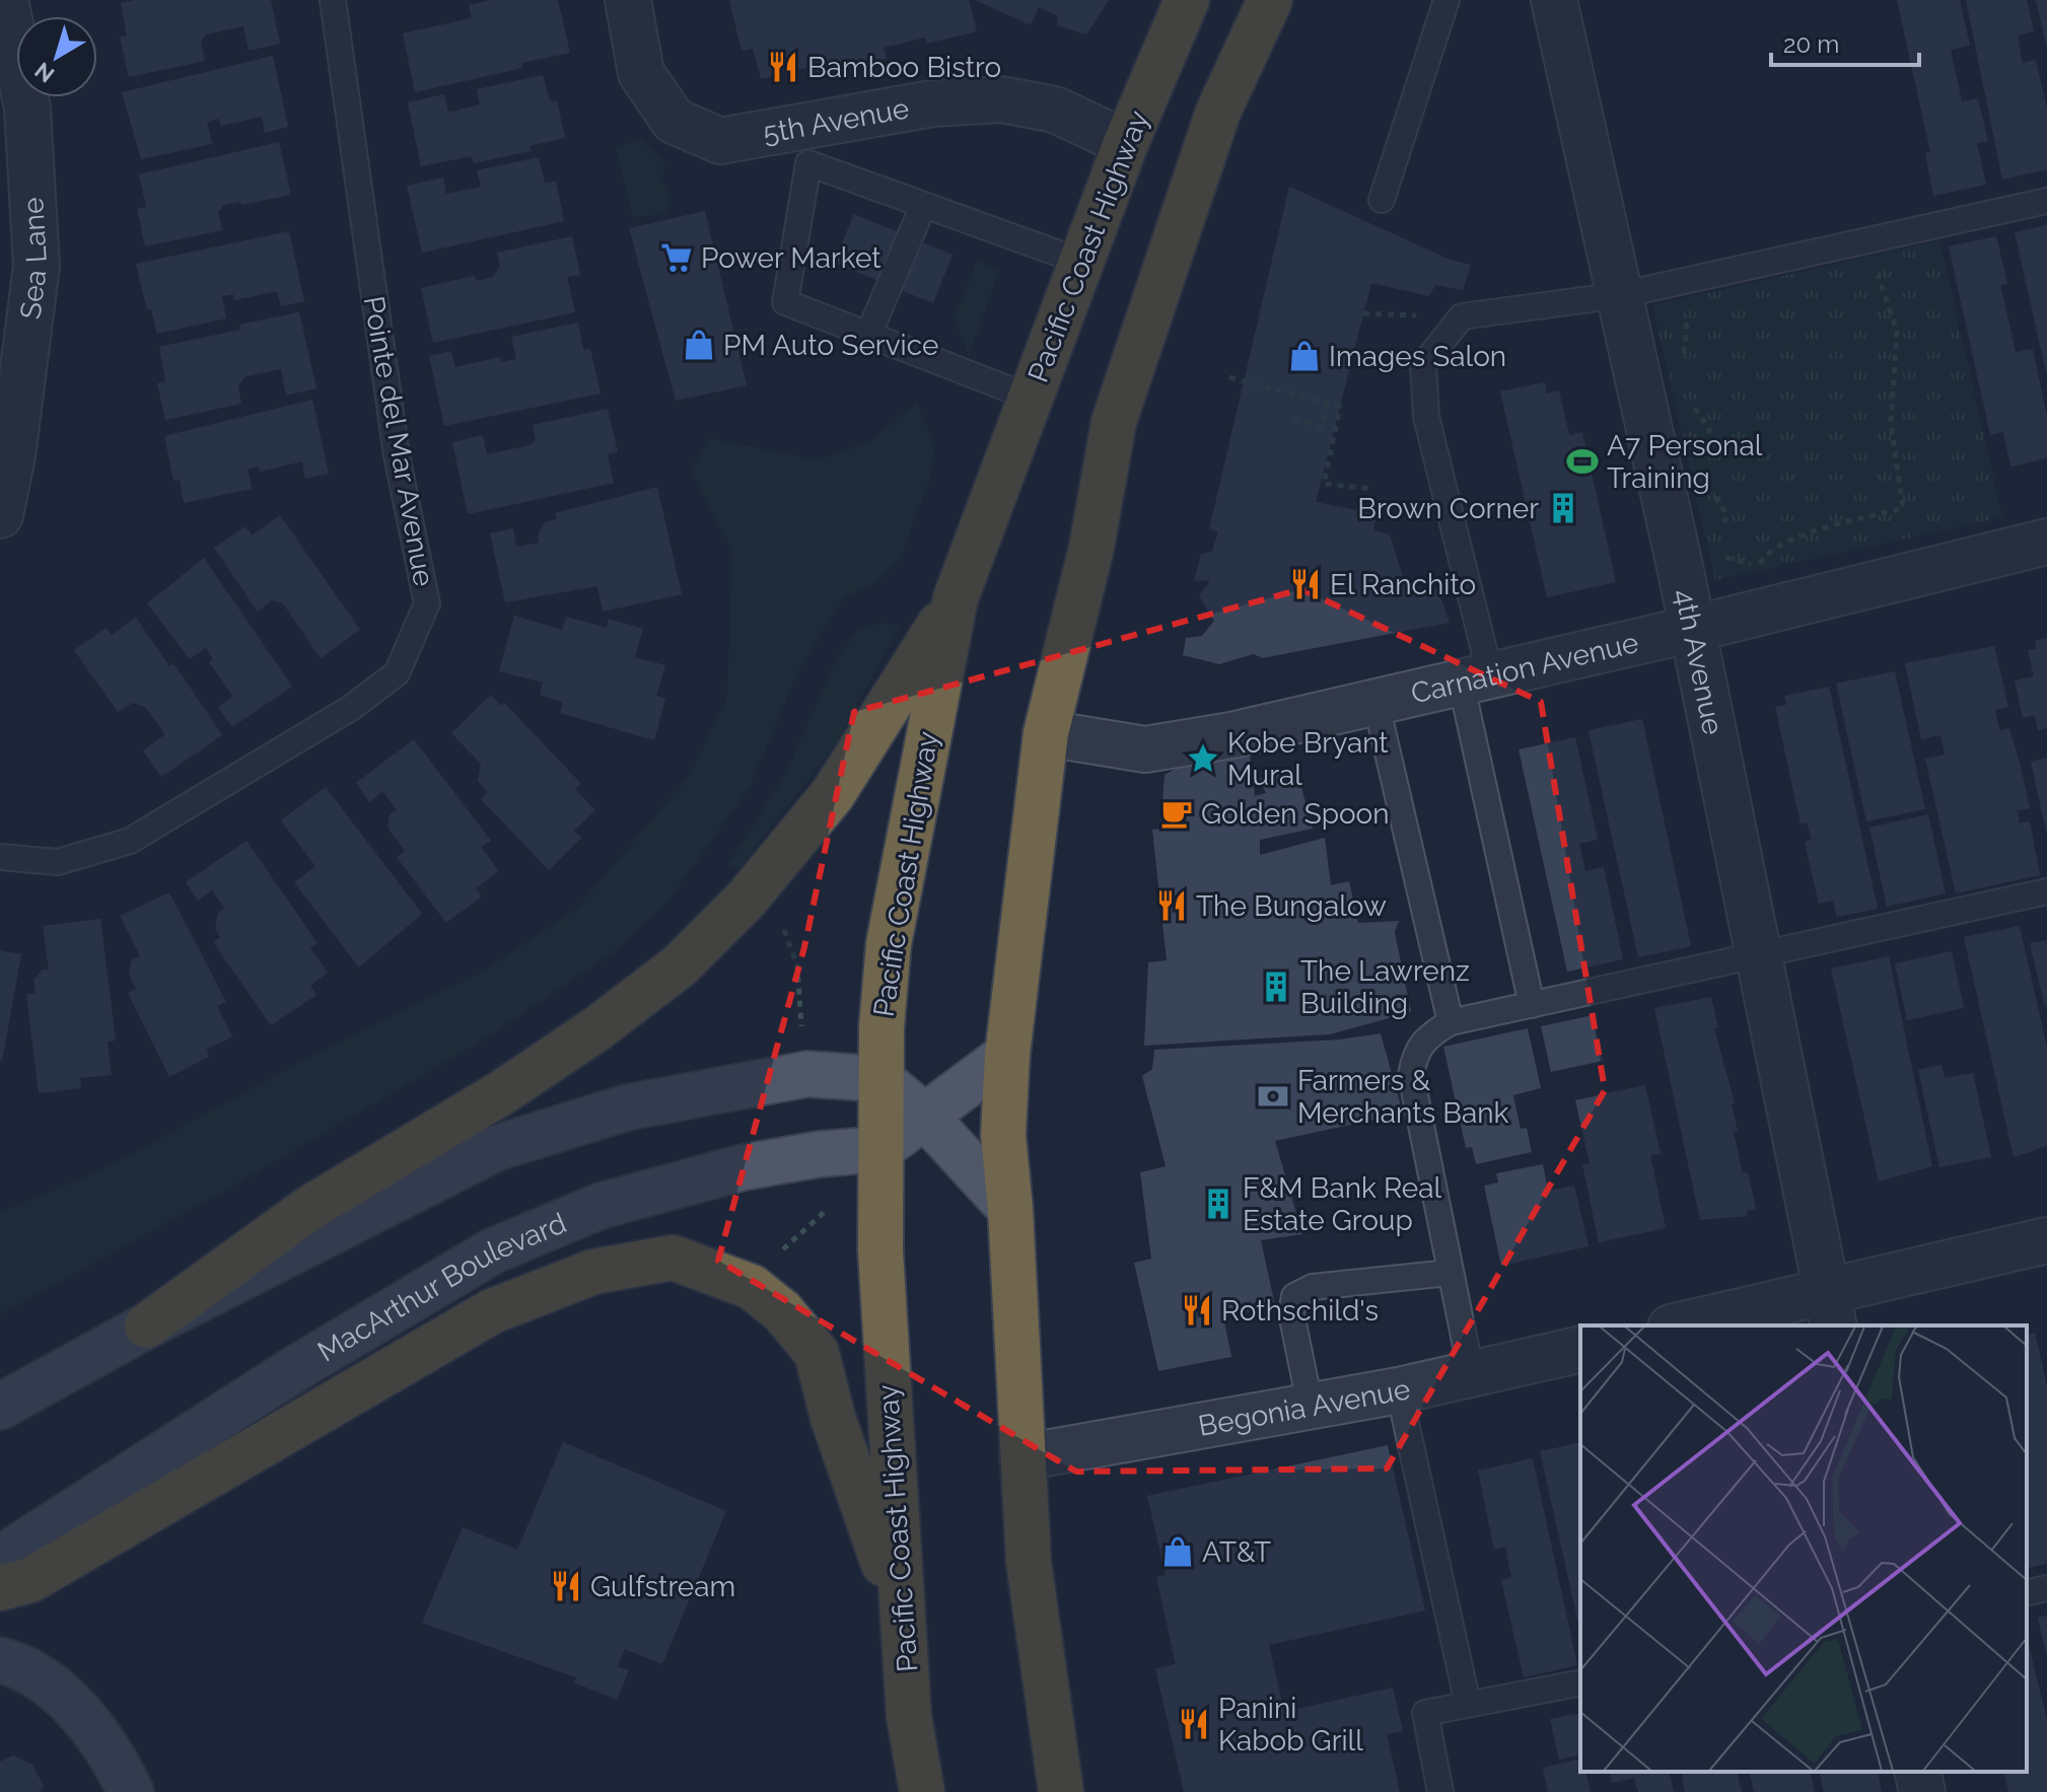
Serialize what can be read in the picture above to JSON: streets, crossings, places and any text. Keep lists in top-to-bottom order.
{
  "streets": {
    "highway": ["Pacific Coast Highway"],
    "main road": ["MacArthur Boulevard"],
    "street": [
      "5th Avenue",
      "Sea Lane",
      "4th Avenue",
      "Carnation Avenue",
      "Begonia Avenue"
    ],
    "lane": ["Pointe del Mar Avenue"]
  },
  "crossings": [
    ["5th Avenue", "Pacific Coast Highway"],
    ["Pacific Coast Highway", "MacArthur Boulevard"],
    ["4th Avenue", "Carnation Avenue"]
  ],
  "places": {
    "restaurant": [
      "Bamboo Bistro",
      "El Ranchito",
      "The Bungalow",
      "Rothschild's",
      "Gulfstream",
      "Panini Kabob Grill"
    ],
    "supermarket": ["Power Market"],
    "shop": ["PM Auto Service", "Images Salon", "AT&T"],
    "sports": ["A7 Personal Training"],
    "building": ["Brown Corner", "The Lawrenz Building", "F&M Bank Real Estate Group"],
    "place": ["Kobe Bryant Mural"],
    "cafe": ["Golden Spoon"],
    "bank": ["Farmers & Merchants Bank"]
  },
  "scale_bar": "20 m",
  "north": "bottom left"
}
